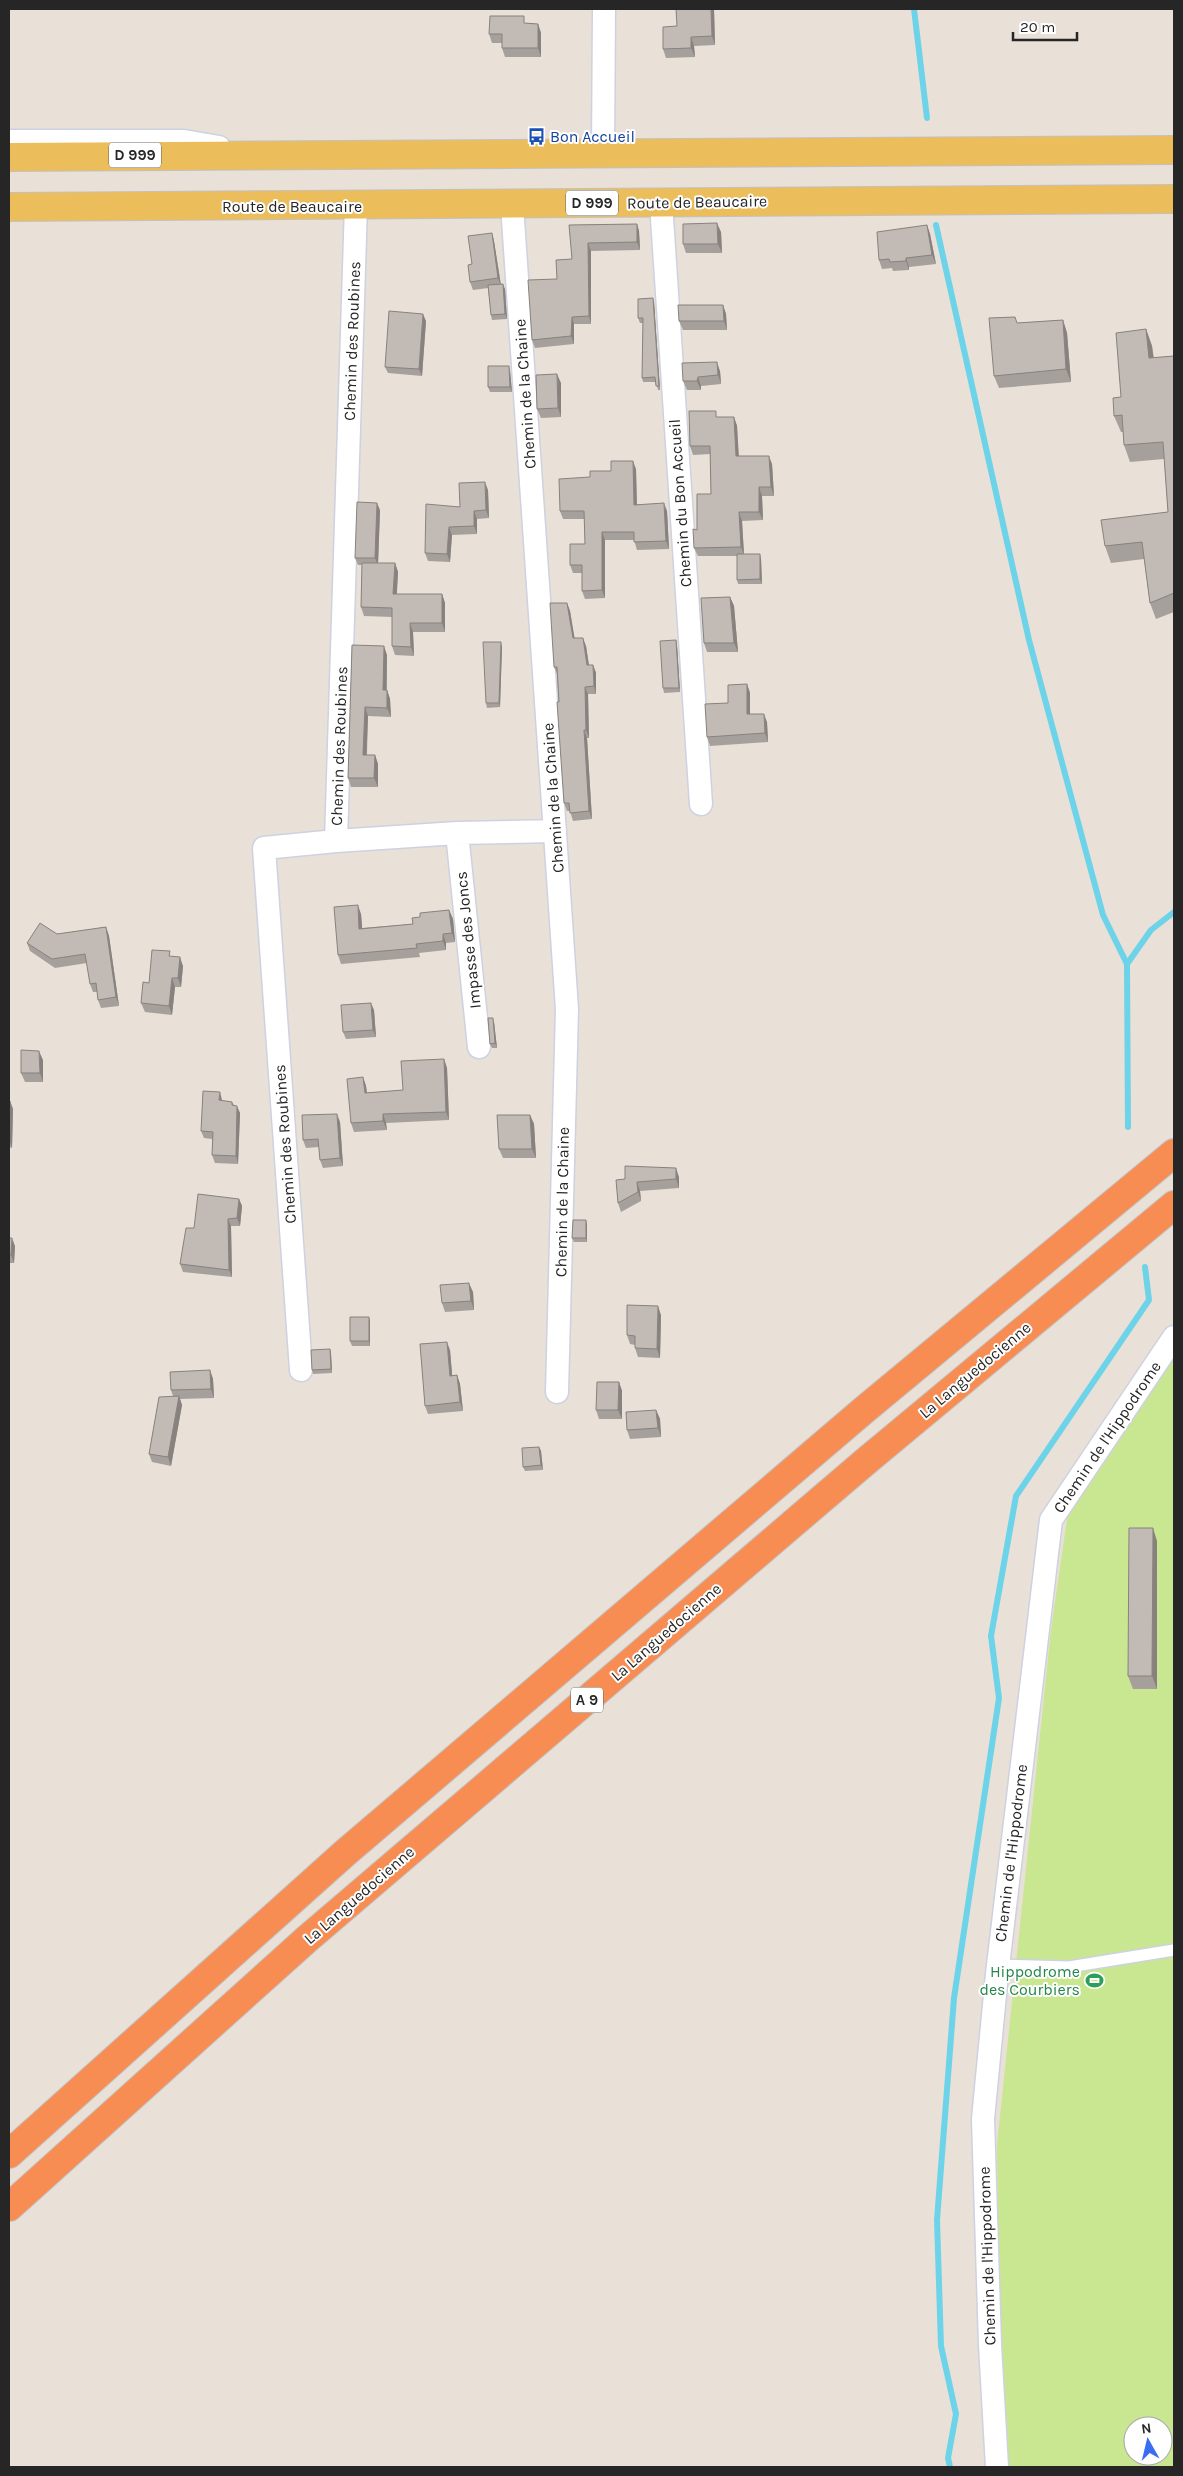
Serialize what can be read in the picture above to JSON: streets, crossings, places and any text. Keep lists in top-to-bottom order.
{
  "streets": {
    "highway": ["La Languedocienne", "A 9"],
    "main road": ["D 999", "Route de Beaucaire"],
    "street": [
      "Chemin des Roubines",
      "Chemin de la Chaine",
      "Chemin du Bon Accueil",
      "Impasse des Joncs",
      "Chemin de l'Hippodrome"
    ]
  },
  "crossings": [
    ["Route de Beaucaire", "Chemin des Roubines"],
    ["Route de Beaucaire", "Chemin de la Chaine"],
    ["Route de Beaucaire", "Chemin du Bon Accueil"]
  ],
  "places": {
    "bus stop": ["Bon Accueil"],
    "sports": ["Hippodrome des Courbiers"]
  },
  "scale_bar": "20 m",
  "north": "top"
}
